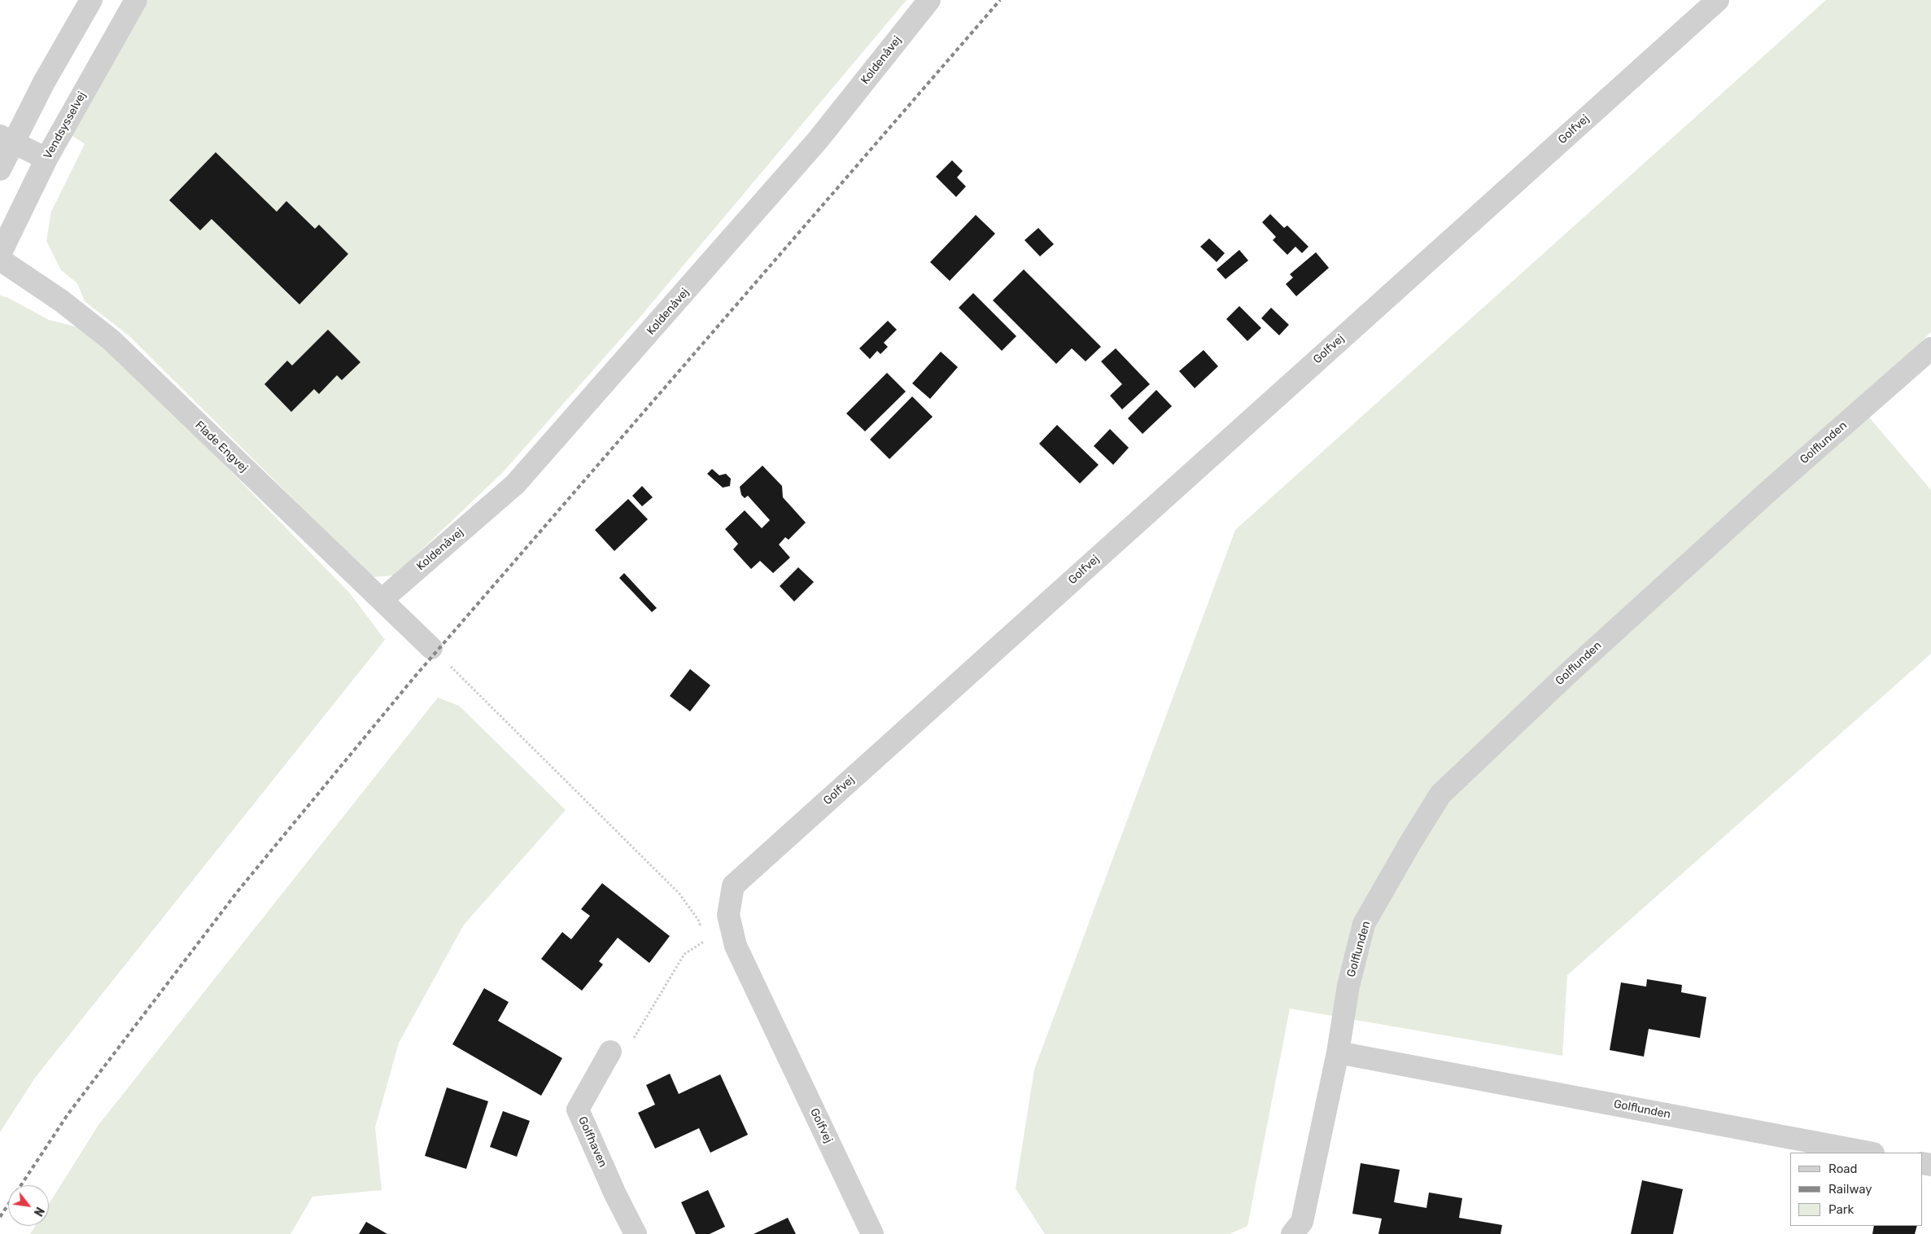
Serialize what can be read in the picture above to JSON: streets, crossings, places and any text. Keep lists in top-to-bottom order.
{
  "streets": {
    "street": [
      "Koldenåvej",
      "Vendsysselvej",
      "Golfvej",
      "Golflunden",
      "Flade Engvej",
      "Golfhaven"
    ]
  },
  "crossings": [
    ["Koldenåvej", "Flade Engvej"]
  ],
  "legend": ["Road", "Railway", "Park"],
  "north": "bottom right"
}
